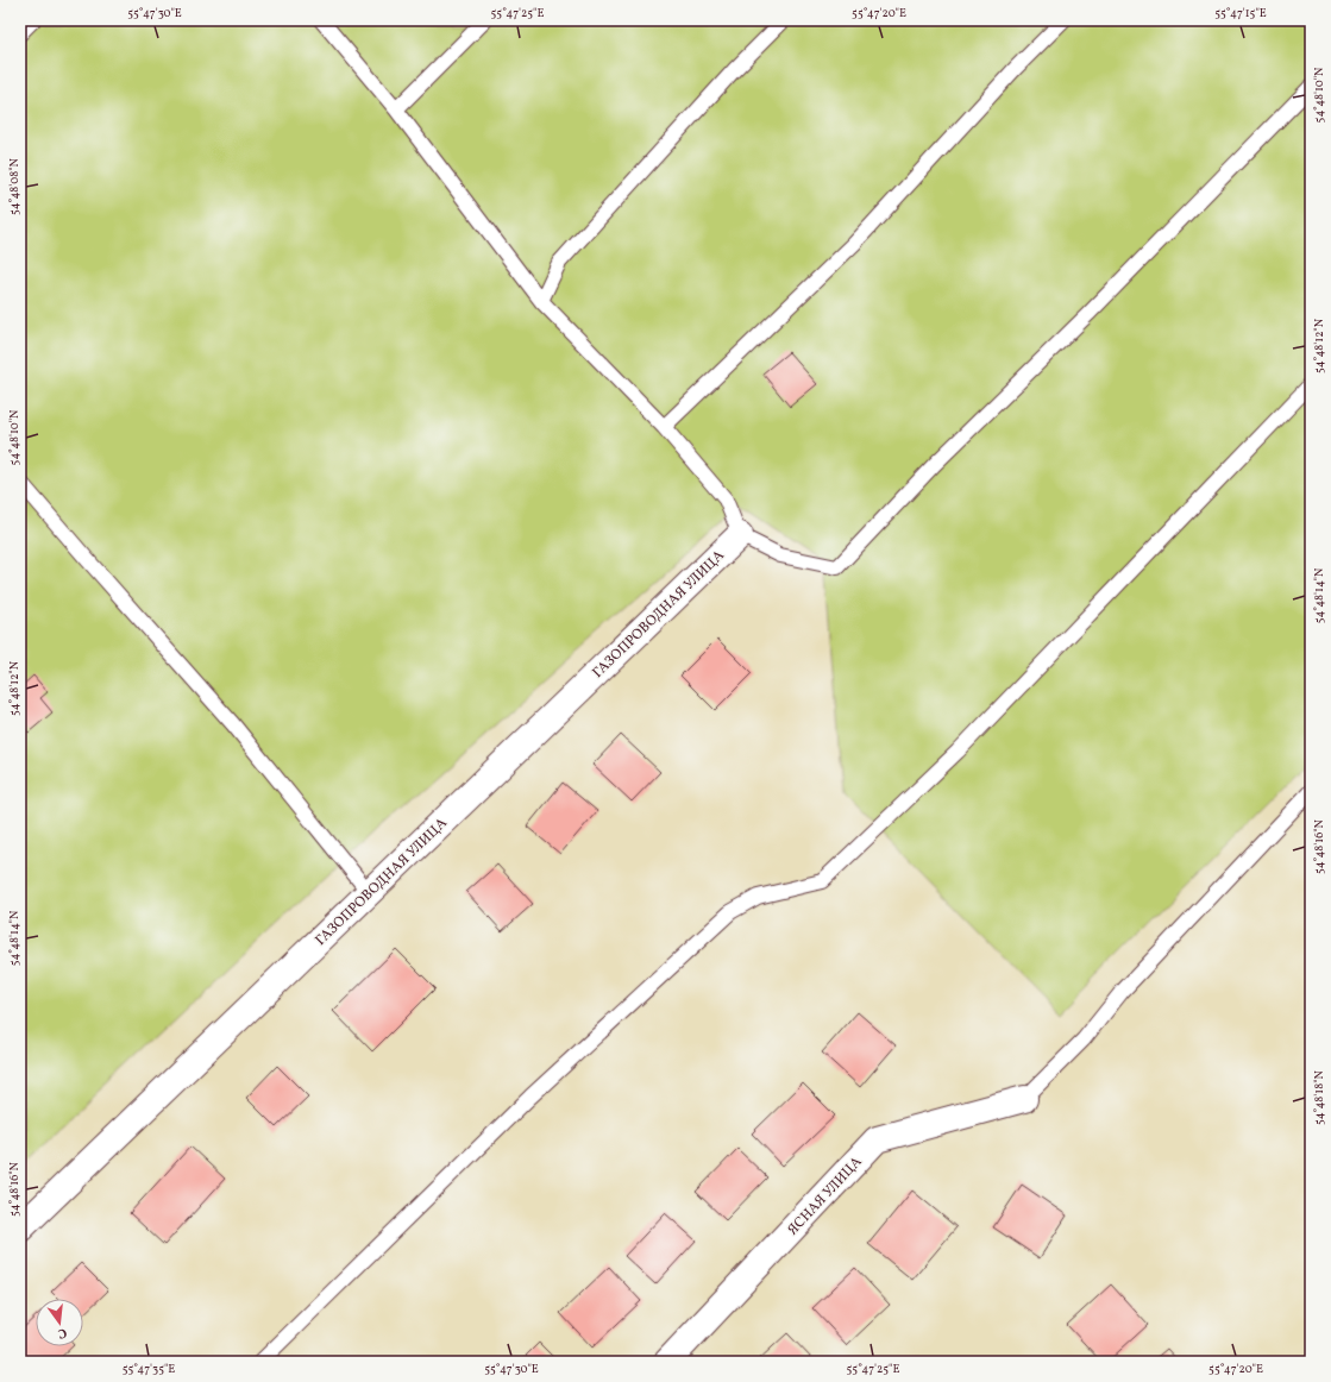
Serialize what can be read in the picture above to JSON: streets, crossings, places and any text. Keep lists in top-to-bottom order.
{
  "streets": {
    "street": ["ГАЗОПРОВОДНАЯ УЛИЦА", "ЯСНАЯ УЛИЦА"]
  },
  "north": "bottom",
  "coordinates": [
    "55°47'30\"E",
    "55°47'25\"E",
    "55°47'20\"E",
    "55°47'15\"E",
    "54°48'10\"N",
    "54°48'08\"N",
    "54°48'12\"N",
    "54°48'14\"N",
    "54°48'16\"N",
    "54°48'18\"N",
    "55°47'35\"E"
  ]
}
